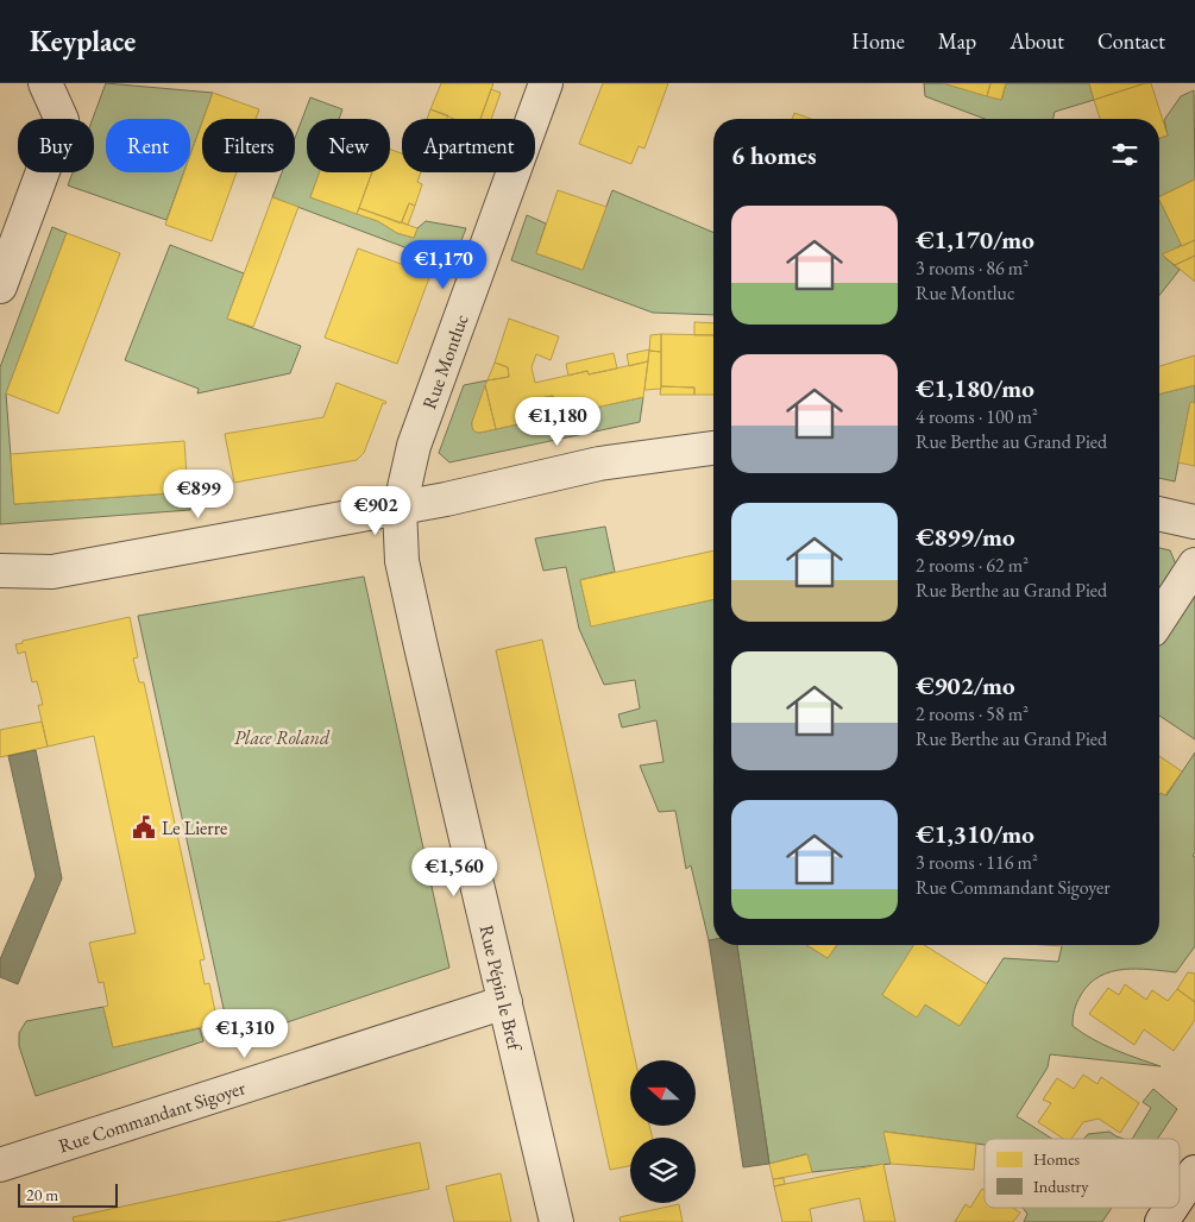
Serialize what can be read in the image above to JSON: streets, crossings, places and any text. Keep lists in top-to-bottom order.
{
  "streets": {
    "street": ["Rue Montluc", "Rue Pépin le Bref", "Rue Commandant Sigoyer"]
  },
  "crossings": [
    ["Rue Montluc", "Rue Pépin le Bref"],
    ["Rue Pépin le Bref", "Rue Commandant Sigoyer"]
  ],
  "parks": ["Place Roland"],
  "places": {
    "public building": ["Le Lierre"]
  },
  "legend": ["Homes", "Industry"],
  "scale_bar": "20 m",
  "north": "left",
  "page": {
    "header": "Keyplace",
    "nav": [
      "Home",
      "Map",
      "About",
      "Contact"
    ],
    "chip": [
      "Buy",
      "Rent",
      "Filters",
      "New",
      "Apartment"
    ],
    "heading": "6 homes",
    "list": [
      {
        "name": "€1,170/mo",
        "note": "3 rooms · 86 m² · Rue Montluc"
      },
      {
        "name": "€1,180/mo",
        "note": "4 rooms · 100 m² · Rue Berthe au Grand Pied"
      },
      {
        "name": "€899/mo",
        "note": "2 rooms · 62 m² · Rue Berthe au Grand Pied"
      },
      {
        "name": "€902/mo",
        "note": "2 rooms · 58 m² · Rue Berthe au Grand Pied"
      },
      {
        "name": "€1,310/mo",
        "note": "3 rooms · 116 m² · Rue Commandant Sigoyer"
      }
    ],
    "price": [
      "€1,170",
      "€1,180",
      "€899",
      "€902",
      "€1,560",
      "€1,310"
    ],
    "scale": "20 m"
  }
}
